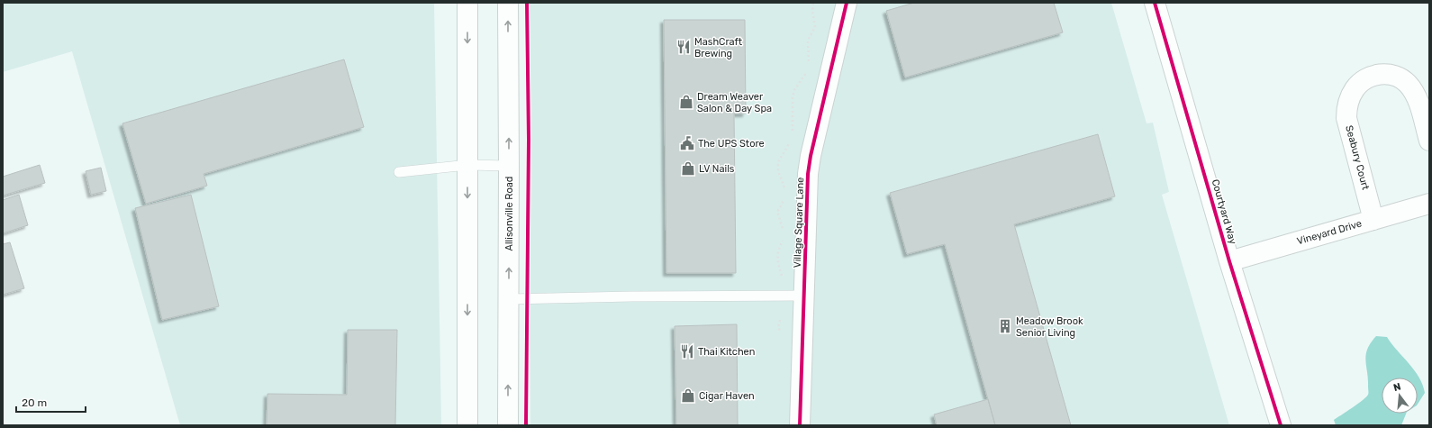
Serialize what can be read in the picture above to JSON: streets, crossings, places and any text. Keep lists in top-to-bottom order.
{
  "streets": {
    "street": [
      "Seabury Court",
      "Courtyard Way",
      "Allisonville Road",
      "Village Square Lane",
      "Vineyard Drive"
    ]
  },
  "crossings": [
    ["Seabury Court", "Vineyard Drive"],
    ["Courtyard Way", "Vineyard Drive"]
  ],
  "places": {
    "restaurant": ["MashCraft Brewing", "Thai Kitchen"],
    "shop": ["Dream Weaver Salon & Day Spa", "LV Nails", "Cigar Haven"],
    "public building": ["The UPS Store"],
    "building": ["Meadow Brook Senior Living"]
  },
  "scale_bar": "20 m",
  "north": "top"
}
